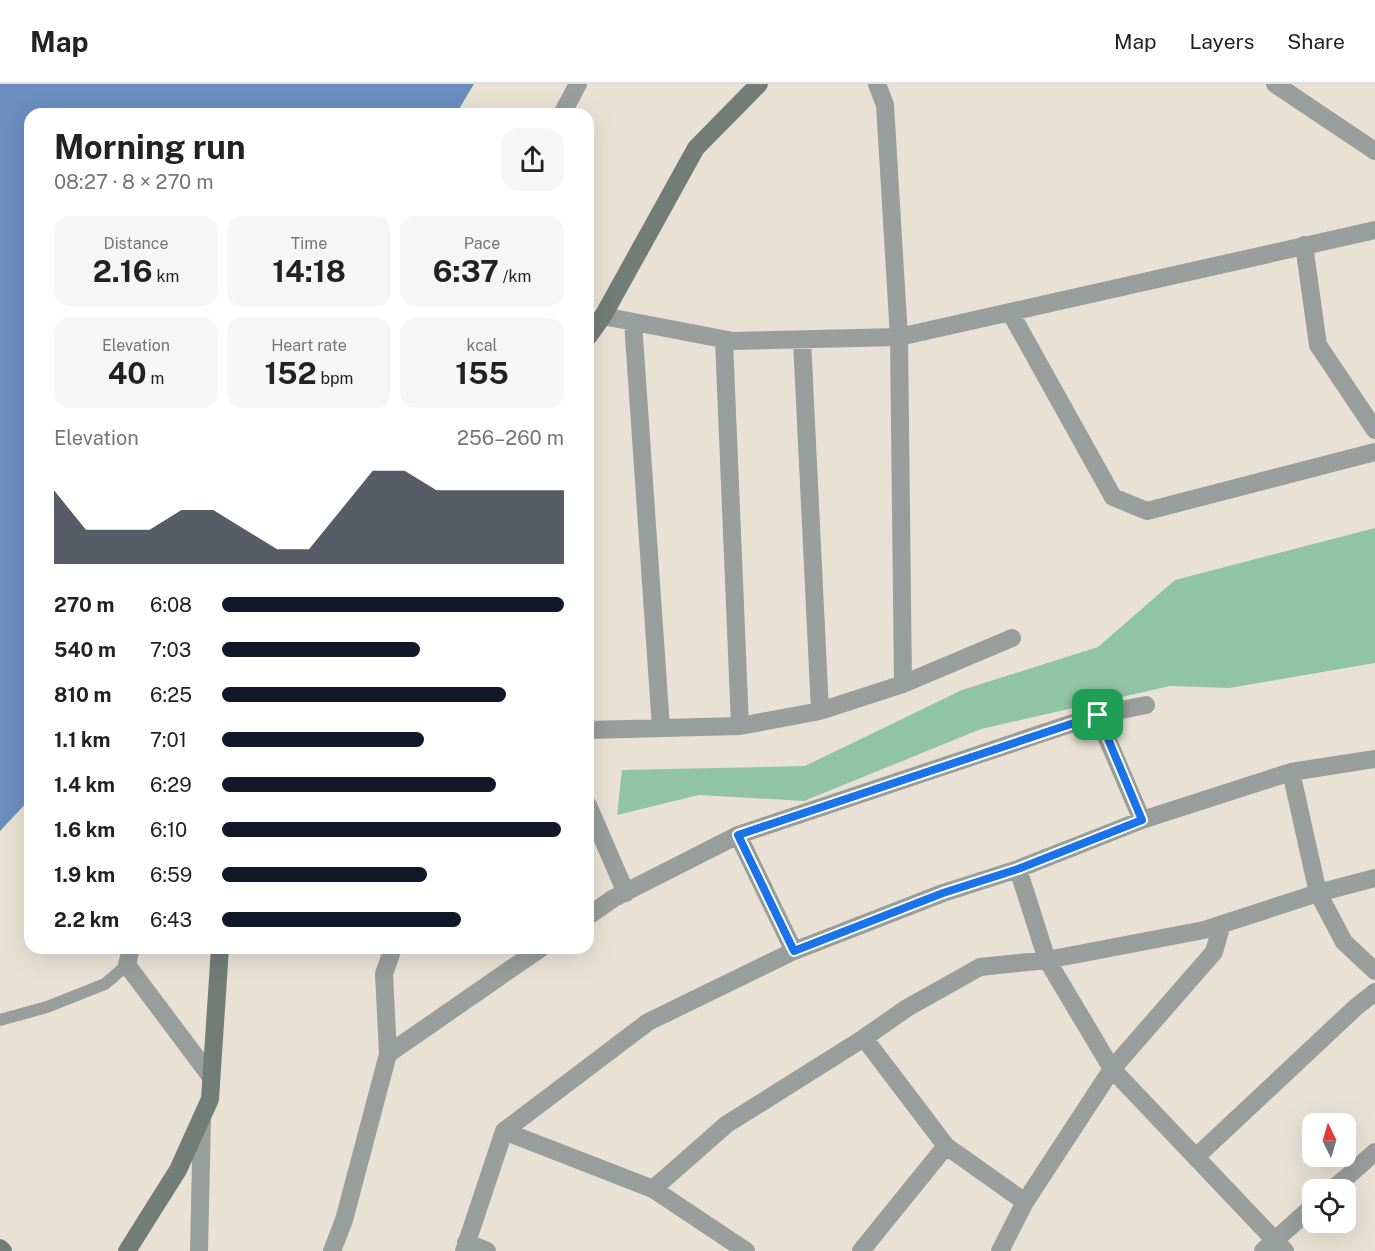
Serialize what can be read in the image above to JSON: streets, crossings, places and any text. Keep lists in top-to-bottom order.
{
  "north": "top",
  "page": {
    "header": "Map",
    "nav": ["Map", "Layers", "Share"],
    "heading": ["Morning run", "08:27 · 8 × 270 m"],
    "stats": [
      ["Distance", "2.16 km"],
      ["Time", "14:18"],
      ["Pace", "6:37 /km"],
      ["Elevation", "40 m"],
      ["Heart rate", "152 bpm"],
      ["kcal", "155"]
    ],
    "chart": ["Elevation", "256–260 m"],
    "list": [
      {
        "name": "270 m",
        "note": "6:08"
      },
      {
        "name": "540 m",
        "note": "7:03"
      },
      {
        "name": "810 m",
        "note": "6:25"
      },
      {
        "name": "1.1 km",
        "note": "7:01"
      },
      {
        "name": "1.4 km",
        "note": "6:29"
      },
      {
        "name": "1.6 km",
        "note": "6:10"
      },
      {
        "name": "1.9 km",
        "note": "6:59"
      },
      {
        "name": "2.2 km",
        "note": "6:43"
      }
    ]
  }
}
